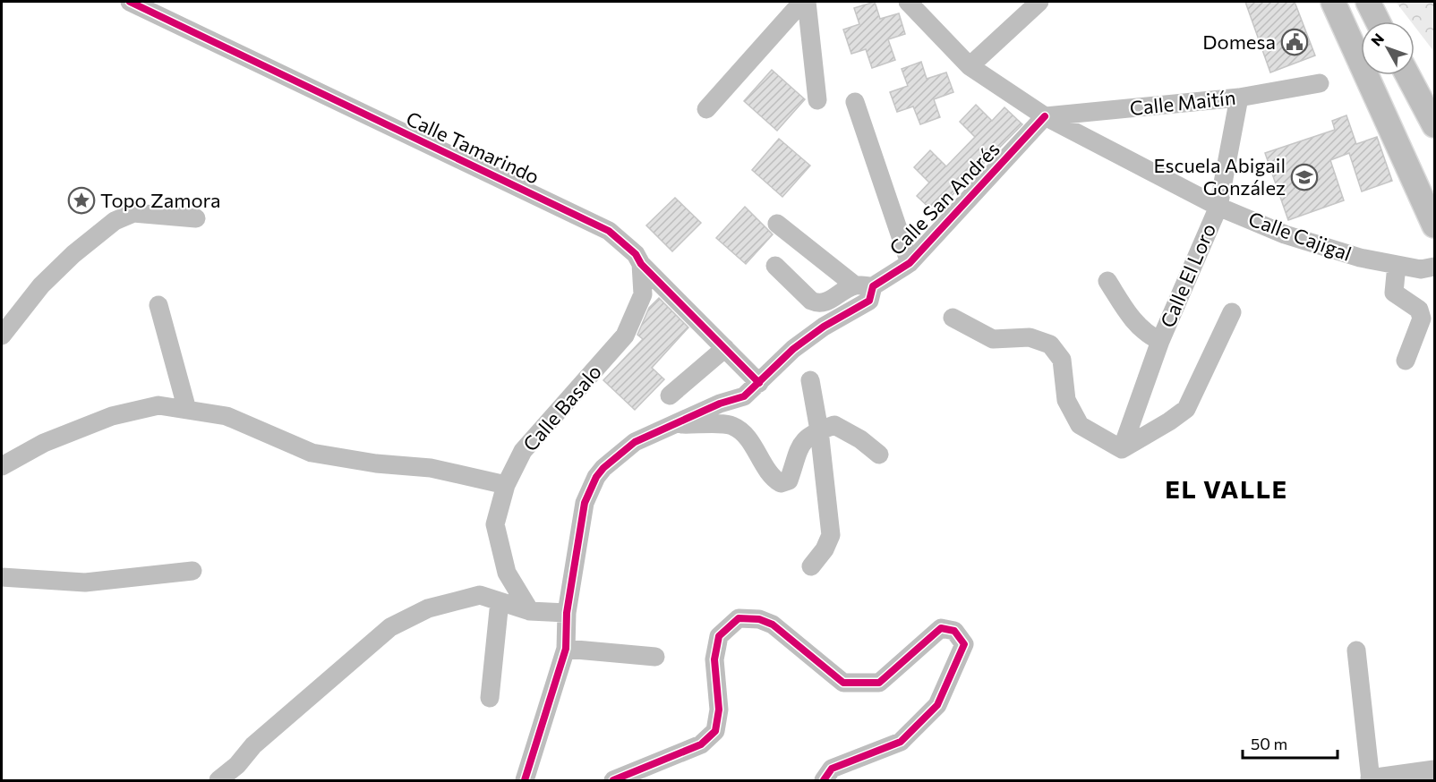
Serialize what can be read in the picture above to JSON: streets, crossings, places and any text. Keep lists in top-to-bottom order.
{
  "streets": {
    "street": [
      "Calle Maitín",
      "Calle Tamarindo",
      "Calle San Andrés",
      "Calle Cajigal",
      "Calle El Loro",
      "Calle Basalo"
    ]
  },
  "crossings": [
    ["Calle Maitín", "Calle San Andrés"],
    ["Calle Maitín", "Calle Cajigal"],
    ["Calle Maitín", "Calle El Loro"],
    ["Calle Tamarindo", "Calle San Andrés"],
    ["Calle Tamarindo", "Calle Basalo"],
    ["Calle San Andrés", "Calle Cajigal"],
    ["Calle Cajigal", "Calle El Loro"]
  ],
  "districts": ["EL VALLE"],
  "places": {
    "public building": ["Domesa"],
    "school or university": ["Escuela Abigail González"],
    "place": ["Topo Zamora"]
  },
  "scale_bar": "50 m",
  "north": "top left"
}
